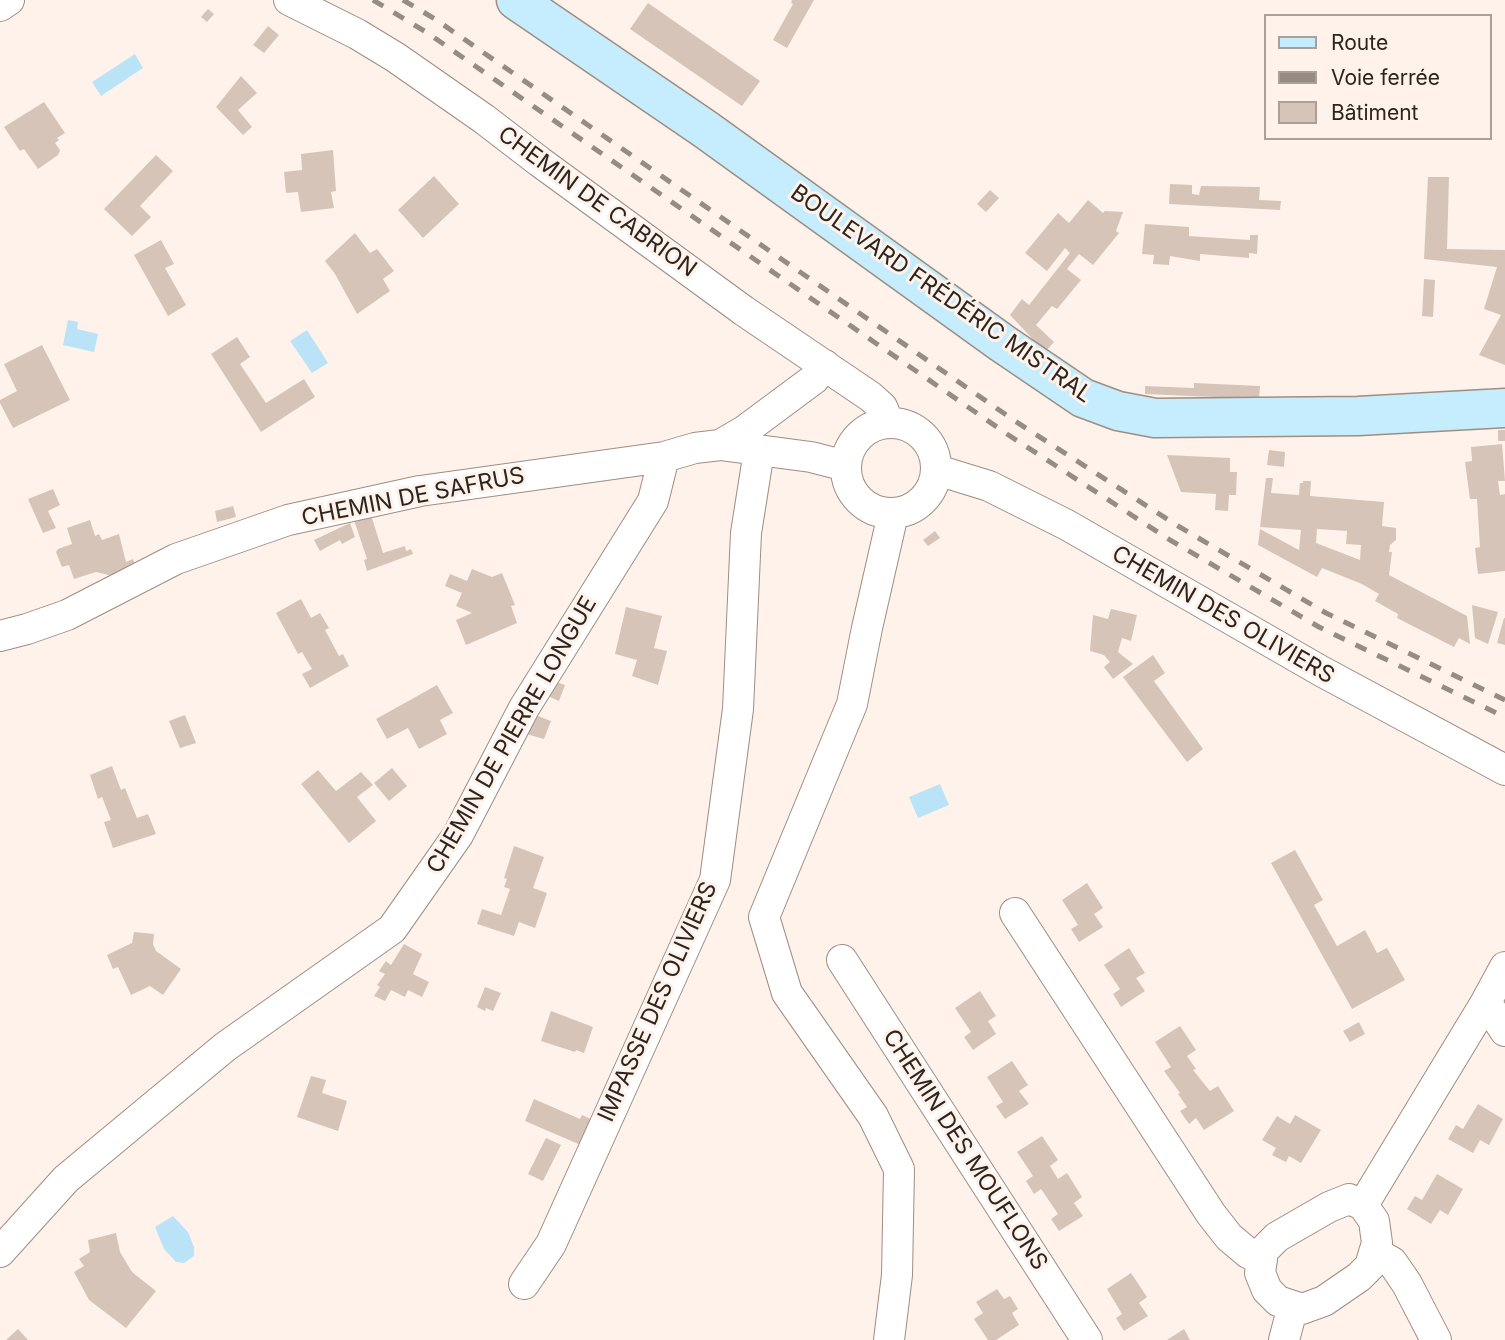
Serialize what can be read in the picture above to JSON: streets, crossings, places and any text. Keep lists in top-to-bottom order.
{
  "streets": {
    "main road": ["BOULEVARD FRÉDÉRIC MISTRAL"],
    "street": [
      "CHEMIN DE CABRION",
      "CHEMIN DE SAFRUS",
      "CHEMIN DES OLIVIERS",
      "CHEMIN DE PIERRE LONGUE",
      "IMPASSE DES OLIVIERS",
      "CHEMIN DES MOUFLONS"
    ]
  },
  "crossings": [
    ["CHEMIN DE CABRION", "CHEMIN DE SAFRUS"],
    ["CHEMIN DE CABRION", "CHEMIN DES OLIVIERS"],
    ["CHEMIN DE SAFRUS", "CHEMIN DES OLIVIERS"],
    ["CHEMIN DE SAFRUS", "CHEMIN DE PIERRE LONGUE"],
    ["CHEMIN DE SAFRUS", "IMPASSE DES OLIVIERS"]
  ],
  "legend": ["Route", "Voie ferrée", "Bâtiment"]
}
